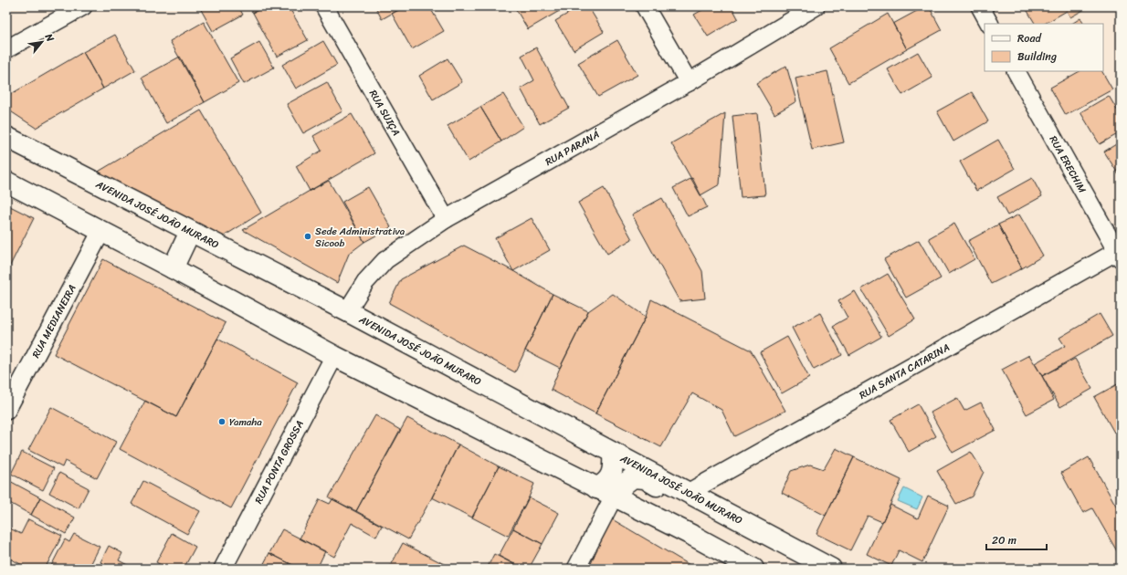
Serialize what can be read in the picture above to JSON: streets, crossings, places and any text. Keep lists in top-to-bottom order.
{
  "streets": {
    "main road": ["AVENIDA JOSÉ JOÃO MURARO"],
    "street": [
      "RUA SUIÇA",
      "RUA PARANÁ",
      "RUA ERECHIM",
      "RUA MEDIANEIRA",
      "RUA SANTA CATARINA",
      "RUA PONTA GROSSA"
    ]
  },
  "crossings": [
    ["RUA SUIÇA", "RUA PARANÁ"],
    ["RUA PARANÁ", "AVENIDA JOSÉ JOÃO MURARO"],
    ["RUA ERECHIM", "RUA SANTA CATARINA"],
    ["AVENIDA JOSÉ JOÃO MURARO", "RUA SANTA CATARINA"]
  ],
  "places": ["Sede Administrativa Sicoob", "Yamaha"],
  "legend": ["Road", "Building"],
  "scale_bar": "20 m",
  "north": "top right"
}
